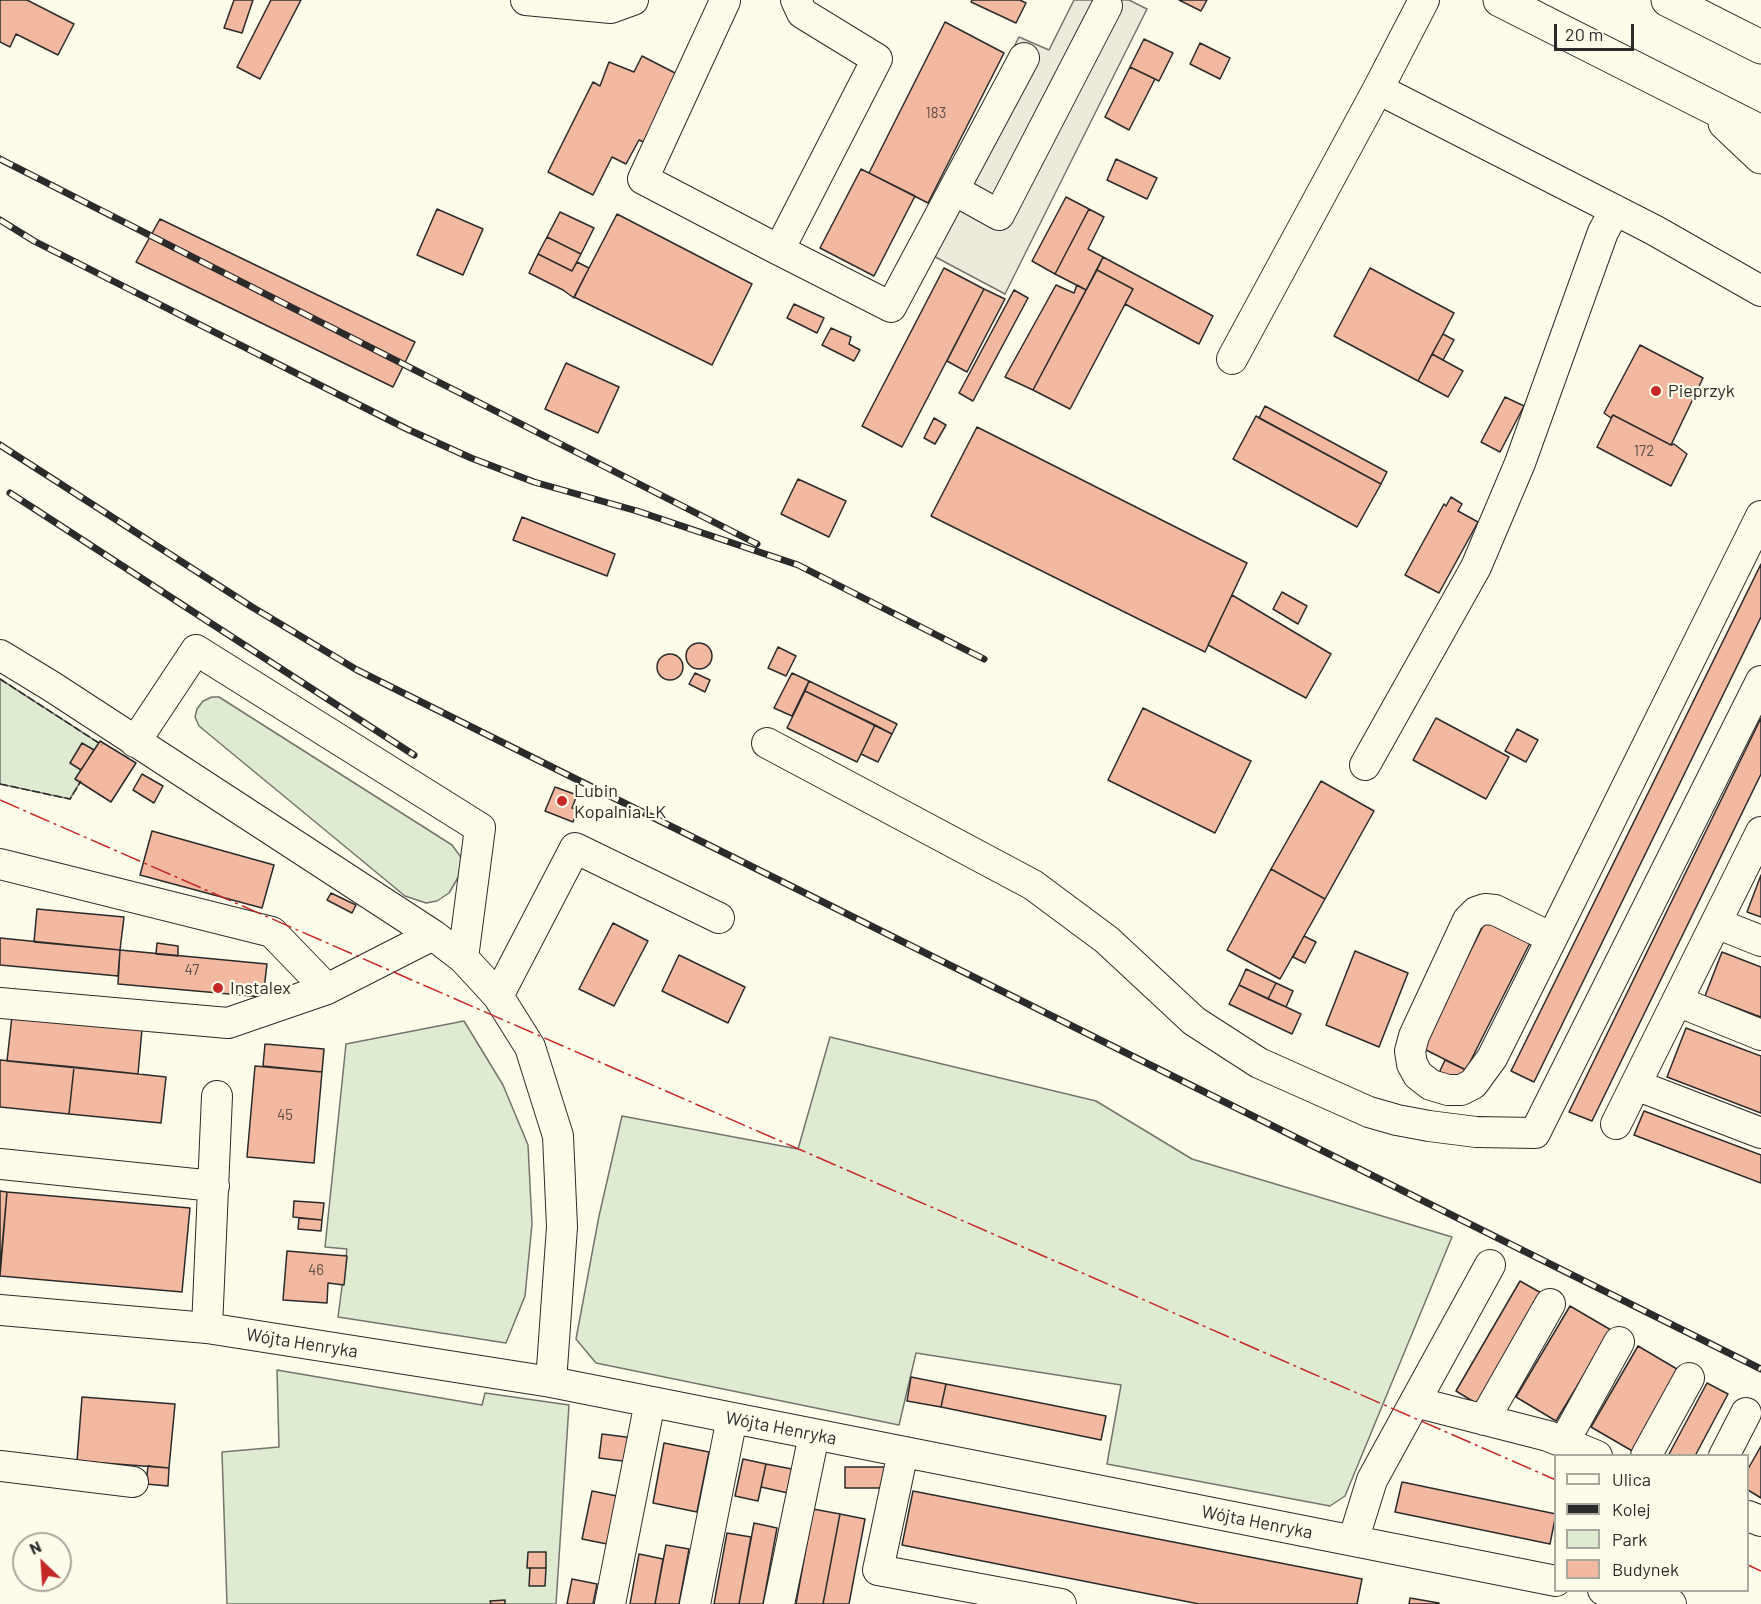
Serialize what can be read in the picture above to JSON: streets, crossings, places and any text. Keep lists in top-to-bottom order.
{
  "streets": {
    "street": ["Wójta Henryka"]
  },
  "places": ["Pieprzyk", "Lubin Kopalnia LK", "Instalex"],
  "house_numbers": [
    "183",
    "172",
    "47",
    "45",
    "46"
  ],
  "legend": [
    "Ulica",
    "Kolej",
    "Park",
    "Budynek"
  ],
  "scale_bar": "20 m",
  "north": "top left"
}
